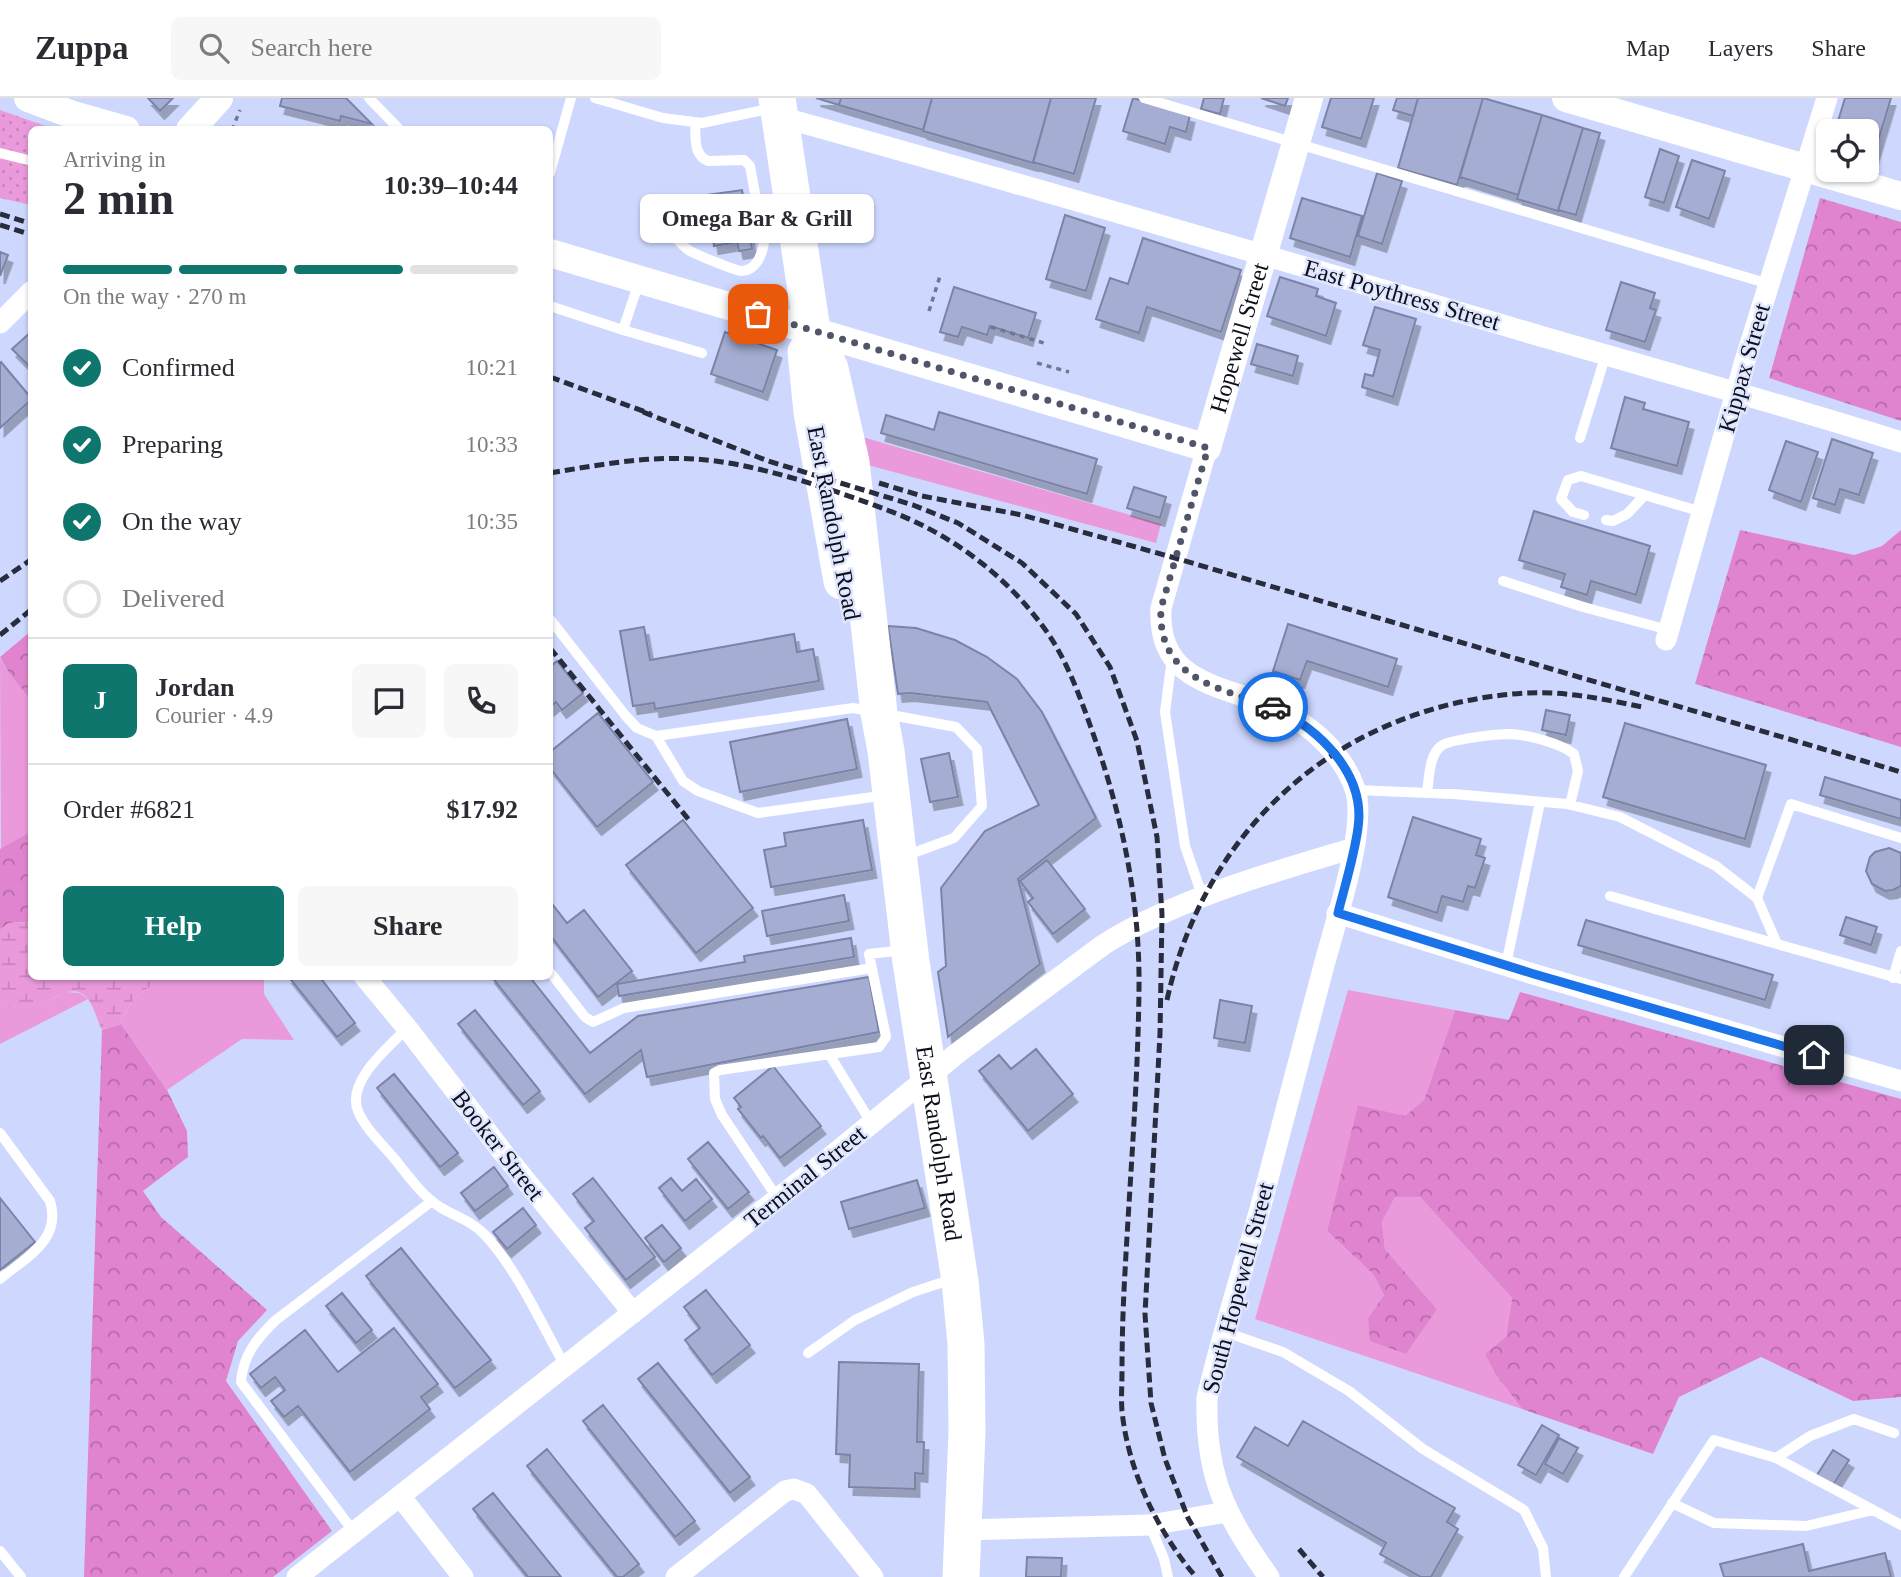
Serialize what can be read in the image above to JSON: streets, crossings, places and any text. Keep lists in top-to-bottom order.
{
  "streets": {
    "highway": ["East Randolph Road"],
    "street": [
      "East Poythress Street",
      "Hopewell Street",
      "Kippax Street",
      "Booker Street",
      "Terminal Street",
      "South Hopewell Street"
    ]
  },
  "crossings": [
    ["East Poythress Street", "Hopewell Street"],
    ["East Poythress Street", "Kippax Street"],
    ["East Poythress Street", "East Randolph Road"],
    ["East Randolph Road", "Terminal Street"],
    ["Booker Street", "Terminal Street"],
    ["Terminal Street", "South Hopewell Street"]
  ],
  "places": ["Omega Bar & Grill"],
  "page": {
    "header": "Zuppa",
    "search": "Search here",
    "nav": ["Map", "Layers", "Share"],
    "heading": ["2 min", "Arriving in", "10:39–10:44"],
    "panel": [
      "Jordan",
      "Courier · 4.9",
      "Order #6821",
      "$17.92"
    ],
    "bubble": "Omega Bar & Grill",
    "bar": "On the way · 270 m",
    "list": [
      ["Confirmed", "10:21"],
      ["Preparing", "10:33"],
      ["On the way", "10:35"],
      "Delivered"
    ],
    "round": "J",
    "buttons": ["Help", "Share"]
  }
}
